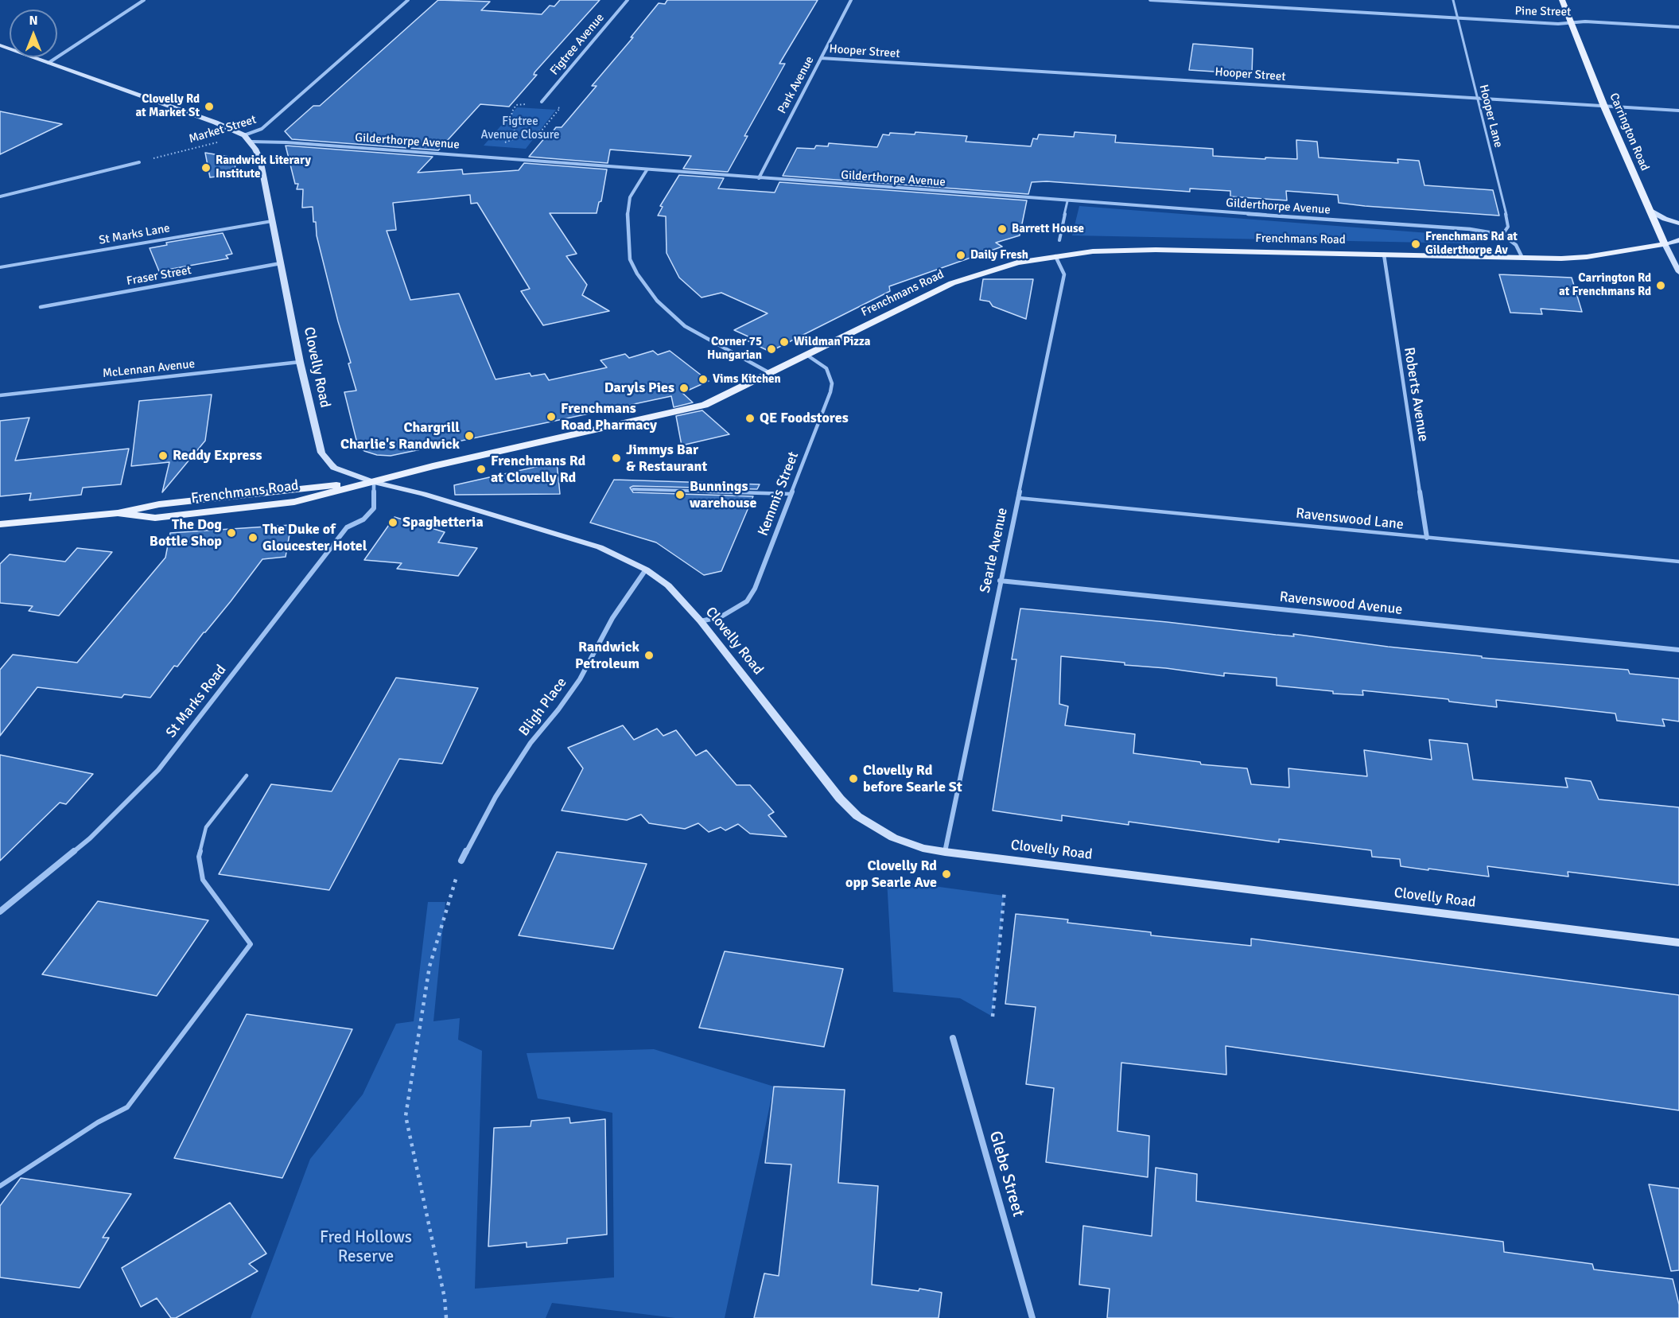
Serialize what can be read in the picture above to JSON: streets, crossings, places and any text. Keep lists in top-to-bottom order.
{
  "streets": {
    "main road": ["Carrington Road", "Frenchmans Road"],
    "street": [
      "Pine Street",
      "Figtree Avenue",
      "Hooper Street",
      "Park Avenue",
      "Market Street",
      "Gilderthorpe Avenue",
      "Fraser Street",
      "Clovelly Road",
      "McLennan Avenue",
      "Roberts Avenue",
      "Kemmis Street",
      "Searle Avenue",
      "Ravenswood Avenue",
      "St Marks Road",
      "Bligh Place",
      "Glebe Street"
    ],
    "lane": ["Hooper Lane", "St Marks Lane", "Ravenswood Lane"]
  },
  "crossings": [
    ["Pine Street", "Hooper Lane"],
    ["Pine Street", "Carrington Road"],
    ["Hooper Street", "Park Avenue"],
    ["Hooper Street", "Hooper Lane"],
    ["Hooper Street", "Carrington Road"],
    ["Park Avenue", "Gilderthorpe Avenue"],
    ["Hooper Lane", "Gilderthorpe Avenue"],
    ["Market Street", "Clovelly Road"],
    ["Carrington Road", "Frenchmans Road"],
    ["Gilderthorpe Avenue", "Clovelly Road"],
    ["St Marks Lane", "Clovelly Road"],
    ["Frenchmans Road", "Clovelly Road"],
    ["Frenchmans Road", "Roberts Avenue"],
    ["Frenchmans Road", "Kemmis Street"],
    ["Frenchmans Road", "Searle Avenue"],
    ["Frenchmans Road", "St Marks Road"],
    ["Fraser Street", "Clovelly Road"],
    ["Clovelly Road", "McLennan Avenue"],
    ["Clovelly Road", "Kemmis Street"],
    ["Clovelly Road", "Searle Avenue"],
    ["Clovelly Road", "St Marks Road"],
    ["Clovelly Road", "Bligh Place"],
    ["Roberts Avenue", "Ravenswood Lane"],
    ["Ravenswood Lane", "Searle Avenue"],
    ["Searle Avenue", "Ravenswood Avenue"]
  ],
  "parks": ["Figtree Avenue Closure", "Fred Hollows Reserve"],
  "places": [
    "Clovelly Rd at Market St",
    "Randwick Literary Institute",
    "Barrett House",
    "Frenchmans Rd at Gilderthorpe Av",
    "Daily Fresh",
    "Carrington Rd at Frenchmans Rd",
    "Wildman Pizza",
    "Corner 75 Hungarian",
    "Vims Kitchen",
    "Daryls Pies",
    "Frenchmans Road Pharmacy",
    "QE Foodstores",
    "Chargrill Charlie's Randwick",
    "Reddy Express",
    "Jimmys Bar & Restaurant",
    "Frenchmans Rd at Clovelly Rd",
    "Bunnings warehouse",
    "Spaghetteria",
    "The Dog Bottle Shop",
    "The Duke of Gloucester Hotel",
    "Randwick Petroleum",
    "Clovelly Rd before Searle St",
    "Clovelly Rd opp Searle Ave"
  ],
  "north": "top"
}
